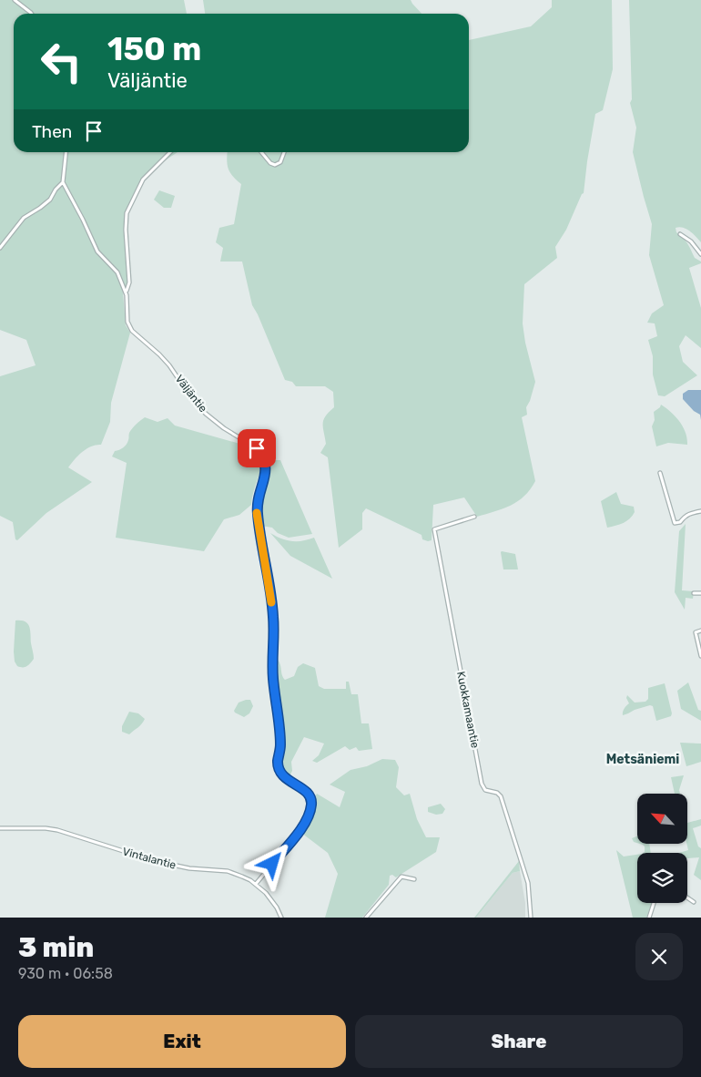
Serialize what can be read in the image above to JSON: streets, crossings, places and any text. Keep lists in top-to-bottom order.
{
  "streets": {
    "street": ["Väljäntie", "Kuokkamaantie", "Vintalantie"]
  },
  "crossings": [
    ["Väljäntie", "Vintalantie"]
  ],
  "districts": ["Metsäniemi"],
  "north": "top left",
  "page": {
    "turn": ["150 m", "Väljäntie"],
    "then": "Then",
    "heading": ["3 min", "930 m · 06:58"],
    "buttons": ["Exit", "Share"]
  }
}
